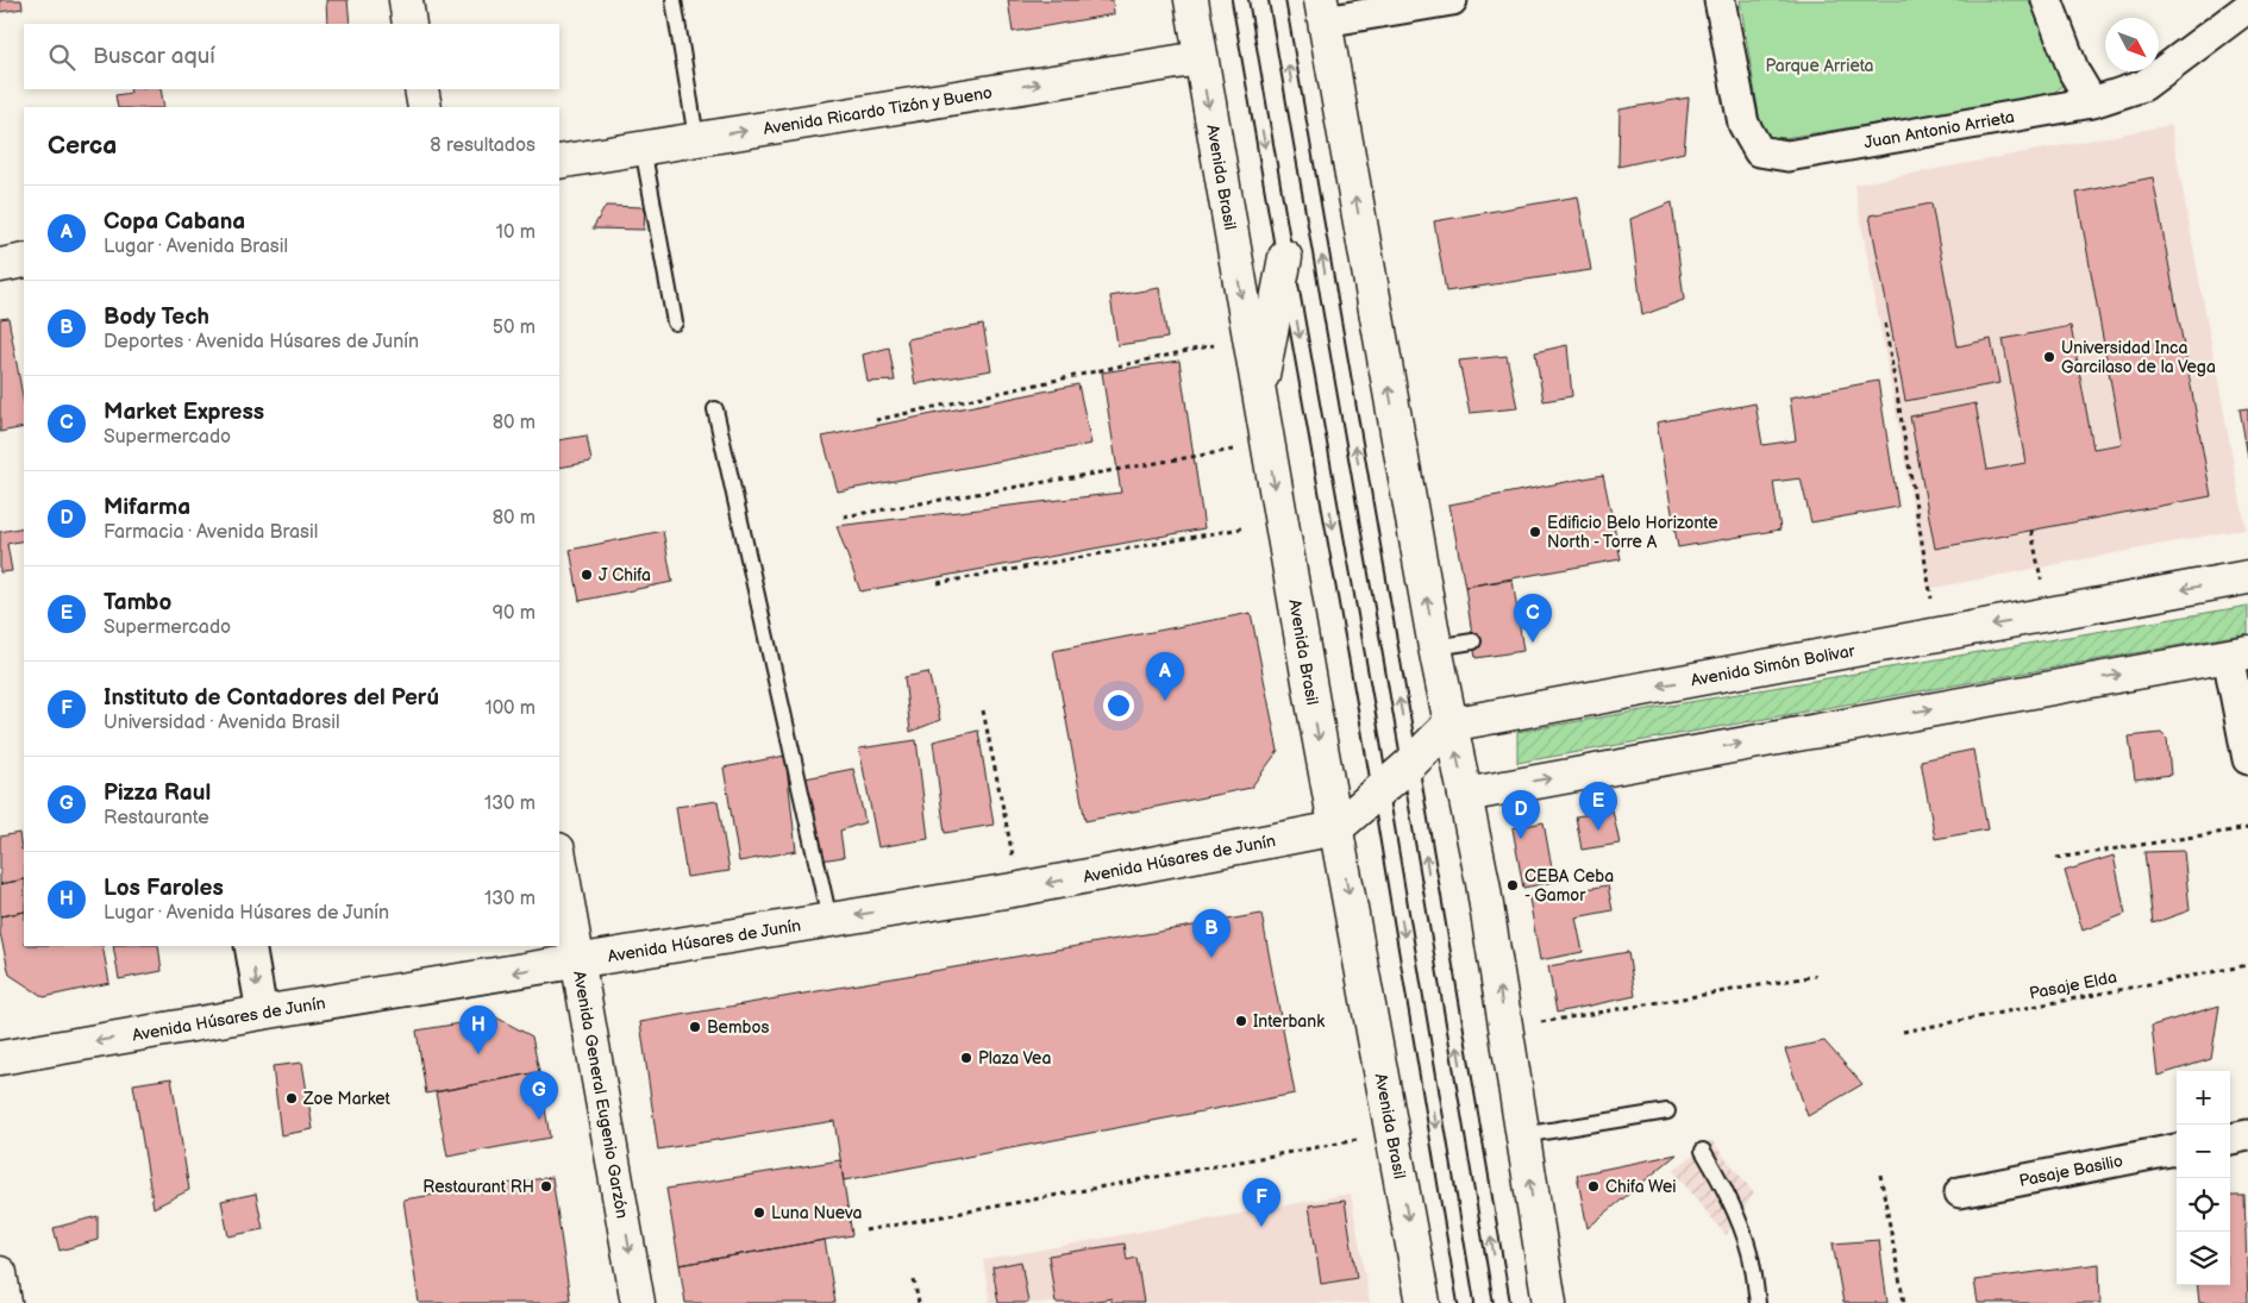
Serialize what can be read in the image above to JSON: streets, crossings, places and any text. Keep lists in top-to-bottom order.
{
  "streets": {
    "main road": [
      "Avenida Ricardo Tizón y Bueno",
      "Avenida Brasil",
      "Avenida Simón Bolivar",
      "Avenida Húsares de Junín",
      "Avenida General Eugenio Garzón"
    ],
    "street": ["Juan Antonio Arrieta", "Pasaje Basilio"],
    "path": ["Pasaje Elda"]
  },
  "crossings": [
    ["Avenida Ricardo Tizón y Bueno", "Avenida Brasil"],
    ["Avenida Brasil", "Avenida Húsares de Junín"],
    ["Avenida Húsares de Junín", "Avenida General Eugenio Garzón"]
  ],
  "one_way": ["Avenida Ricardo Tizón y Bueno", "Avenida Húsares de Junín", "Avenida General Eugenio Garzón"],
  "parks": ["Parque Arrieta"],
  "places": [
    "Universidad Inca Garcilaso de la Vega",
    "Edificio Belo Horizonte North - Torre A",
    "J Chifa",
    "CEBA Ceba - Gamor",
    "Interbank",
    "Bembos",
    "Plaza Vea",
    "Zoe Market",
    "Restaurant RH",
    "Chifa Wei",
    "Luna Nueva"
  ],
  "north": "bottom right",
  "page": {
    "search": "Buscar aquí",
    "heading": ["Cerca", "8 resultados"],
    "list": [
      {
        "mark": "A",
        "name": "Copa Cabana",
        "note": "Lugar · Avenida Brasil",
        "value": "10 m"
      },
      {
        "mark": "B",
        "name": "Body Tech",
        "note": "Deportes · Avenida Húsares de Junín",
        "value": "50 m"
      },
      {
        "mark": "C",
        "name": "Market Express",
        "note": "Supermercado",
        "value": "80 m"
      },
      {
        "mark": "D",
        "name": "Mifarma",
        "note": "Farmacia · Avenida Brasil",
        "value": "80 m"
      },
      {
        "mark": "E",
        "name": "Tambo",
        "note": "Supermercado",
        "value": "90 m"
      },
      {
        "mark": "F",
        "name": "Instituto de Contadores del Perú",
        "note": "Universidad · Avenida Brasil",
        "value": "100 m"
      },
      {
        "mark": "G",
        "name": "Pizza Raul",
        "note": "Restaurante",
        "value": "130 m"
      },
      {
        "mark": "H",
        "name": "Los Faroles",
        "note": "Lugar · Avenida Húsares de Junín",
        "value": "130 m"
      }
    ],
    "pins": [
      "C",
      "A",
      "E",
      "D",
      "B",
      "H",
      "G",
      "F"
    ],
    "map_buttons": ["+", "−"]
  }
}
